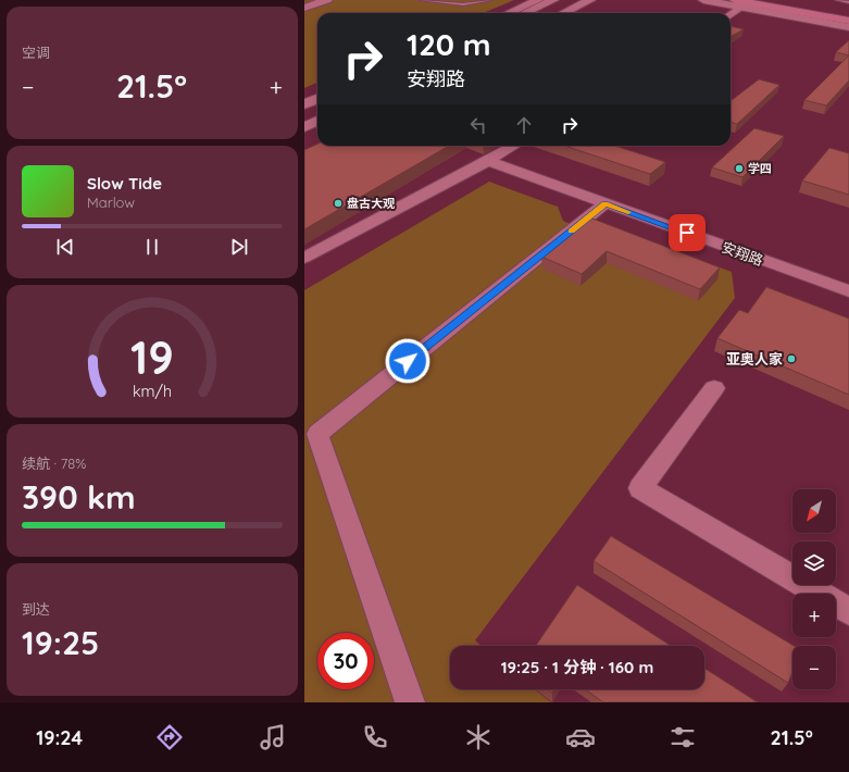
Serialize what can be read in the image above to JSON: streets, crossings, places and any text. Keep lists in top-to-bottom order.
{
  "streets": {
    "street": ["安翔路"]
  },
  "places": ["学四", "盘古大观", "亚奥人家"],
  "north": "bottom left",
  "page": {
    "tile": [
      "空调",
      ["续航 · 78%", "390 km"],
      ["到达", "19:25"]
    ],
    "turn": ["120 m", "安翔路"],
    "heat": ["−", "21.5°", "+"],
    "song": ["Slow Tide", "Marlow"],
    "map_buttons": ["+", "−"],
    "limit": "30",
    "trip": "19:25 · 1 分钟 · 160 m",
    "tabs": ["19:24", "21.5°"],
    "gauge": ["19", "km/h"]
  }
}
